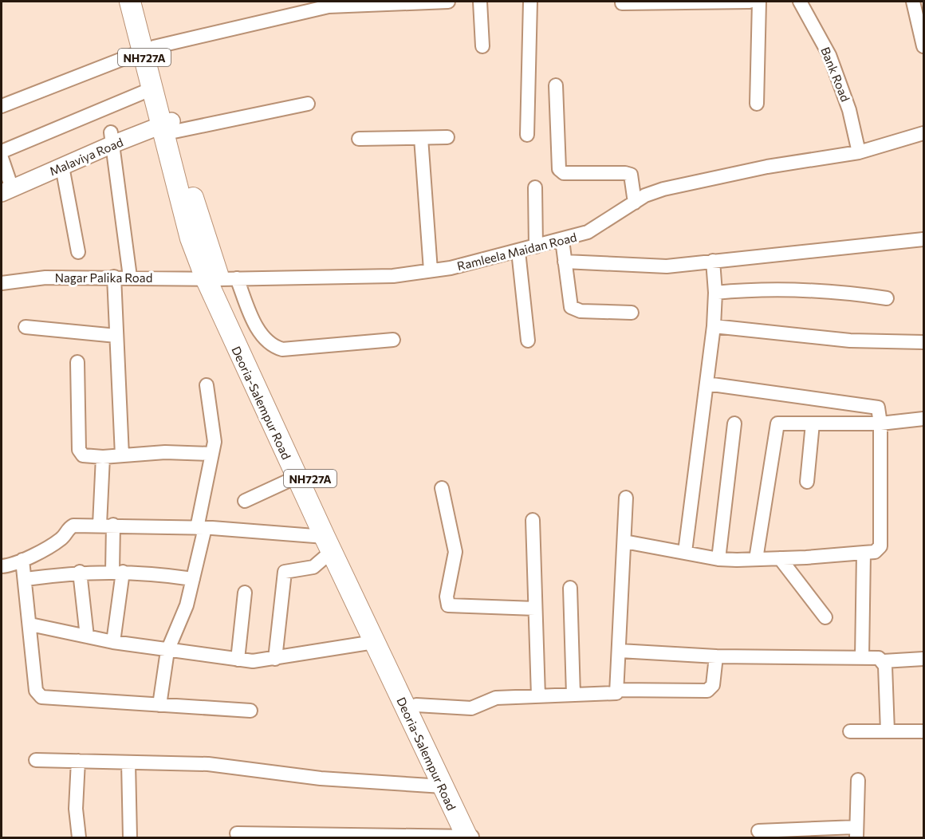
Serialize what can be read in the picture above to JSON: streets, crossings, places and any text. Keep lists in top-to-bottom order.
{
  "streets": {
    "highway": ["NH727A", "Deoria-Salempur Road"],
    "main road": ["Malaviya Road"],
    "street": ["Bank Road", "Ramleela Maidan Road", "Nagar Palika Road"]
  },
  "crossings": [
    ["Bank Road", "Ramleela Maidan Road"],
    ["Malaviya Road", "Deoria-Salempur Road"],
    ["Ramleela Maidan Road", "Nagar Palika Road"],
    ["Ramleela Maidan Road", "Deoria-Salempur Road"],
    ["Nagar Palika Road", "Deoria-Salempur Road"]
  ]
}
